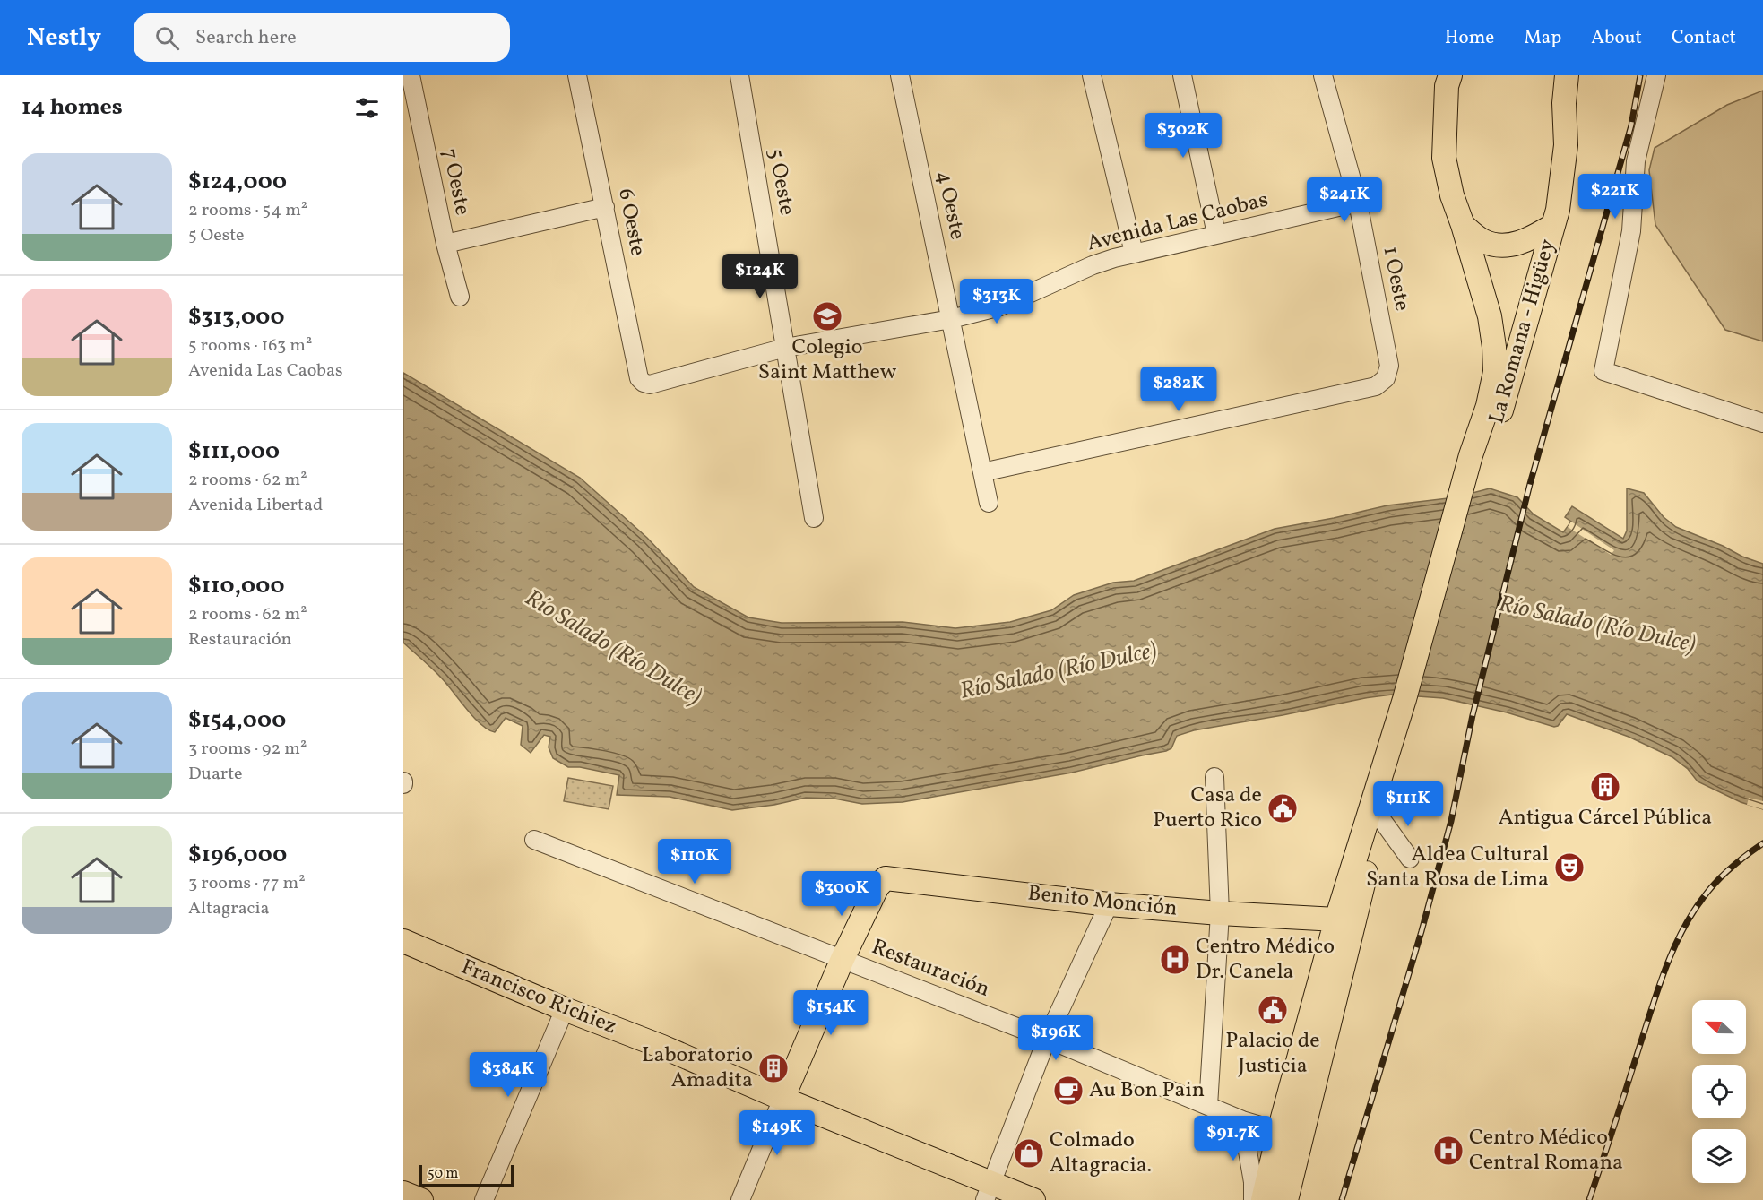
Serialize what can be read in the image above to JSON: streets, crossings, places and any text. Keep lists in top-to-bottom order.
{
  "streets": {
    "main road": ["La Romana - Higüey", "Benito Monción", "Francisco Richiez"],
    "street": [
      "7 Oeste",
      "5 Oeste",
      "4 Oeste",
      "6 Oeste",
      "Avenida Las Caobas",
      "1 Oeste",
      "Restauración"
    ]
  },
  "crossings": [
    ["5 Oeste", "Avenida Las Caobas"],
    ["4 Oeste", "Avenida Las Caobas"],
    ["4 Oeste", "1 Oeste"],
    ["6 Oeste", "Avenida Las Caobas"],
    ["Avenida Las Caobas", "1 Oeste"],
    ["Benito Monción", "Restauración"]
  ],
  "water": ["Río Salado (Río Dulce)"],
  "places": {
    "school or university": ["Colegio Saint Matthew"],
    "building": ["Antigua Cárcel Pública", "Laboratorio Amadita"],
    "public building": ["Casa de Puerto Rico", "Palacio de Justicia"],
    "theatre": ["Aldea Cultural Santa Rosa de Lima"],
    "hospital": ["Centro Médico Dr. Canela", "Centro Médico Central Romana"],
    "cafe": ["Au Bon Pain"],
    "shop": ["Colmado Altagracia."]
  },
  "scale_bar": "50 m",
  "north": "left",
  "page": {
    "header": "Nestly",
    "search": "Search here",
    "nav": [
      "Home",
      "Map",
      "About",
      "Contact"
    ],
    "heading": "14 homes",
    "price": [
      "$302K",
      "$221K",
      "$241K",
      "$124K",
      "$313K",
      "$282K",
      "$111K",
      "$110K",
      "$300K",
      "$154K",
      "$196K",
      "$384K",
      "$149K",
      "$91.7K"
    ],
    "list": [
      {
        "name": "$124,000",
        "note": "2 rooms · 54 m² · 5 Oeste"
      },
      {
        "name": "$313,000",
        "note": "5 rooms · 163 m² · Avenida Las Caobas"
      },
      {
        "name": "$111,000",
        "note": "2 rooms · 62 m² · Avenida Libertad"
      },
      {
        "name": "$110,000",
        "note": "2 rooms · 62 m² · Restauración"
      },
      {
        "name": "$154,000",
        "note": "3 rooms · 92 m² · Duarte"
      },
      {
        "name": "$196,000",
        "note": "3 rooms · 77 m² · Altagracia"
      }
    ],
    "scale": "50 m"
  }
}
